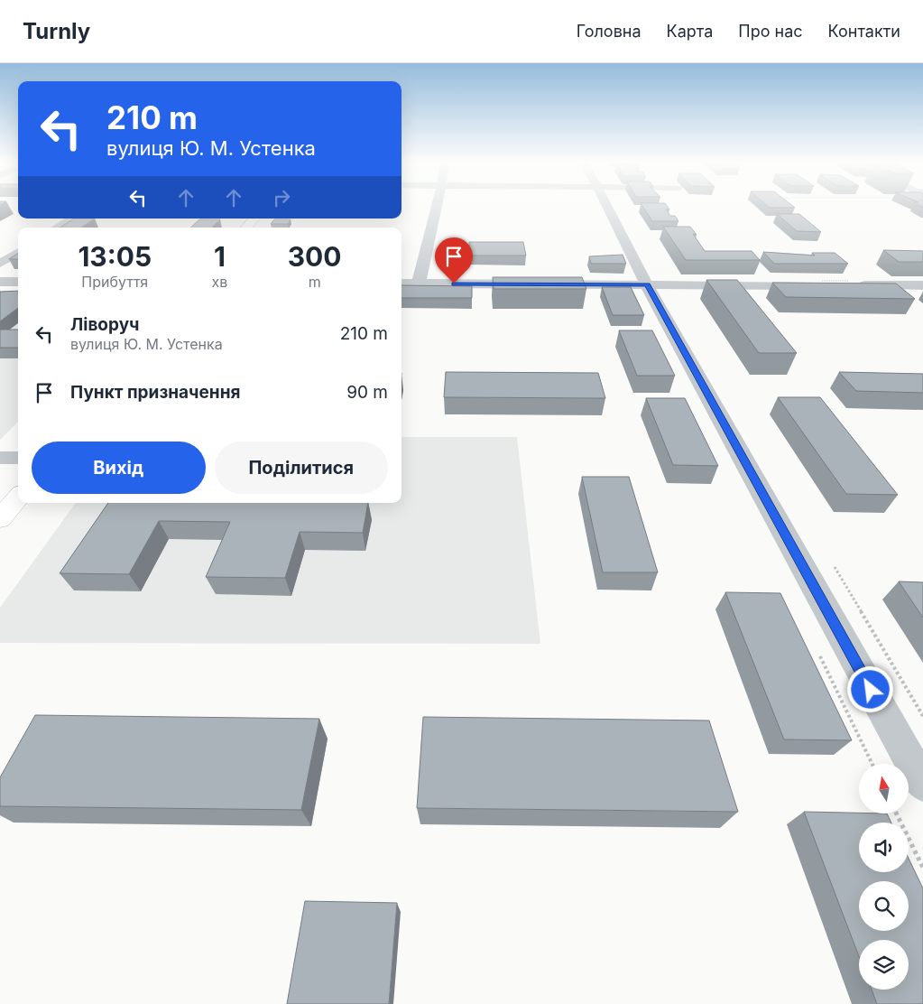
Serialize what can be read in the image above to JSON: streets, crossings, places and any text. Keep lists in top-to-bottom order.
{
  "north": "top",
  "page": {
    "header": "Turnly",
    "nav": [
      "Головна",
      "Карта",
      "Про нас",
      "Контакти"
    ],
    "turn": ["210 m", "вулиця Ю. М. Устенка"],
    "eta": [
      "13:05",
      "Прибуття",
      "1",
      "хв",
      "300",
      "m"
    ],
    "list": [
      {
        "name": "Ліворуч",
        "note": "вулиця Ю. М. Устенка",
        "value": "210 m"
      },
      {
        "name": "Пункт призначення",
        "value": "90 m"
      }
    ],
    "buttons": ["Вихід", "Поділитися"]
  }
}
